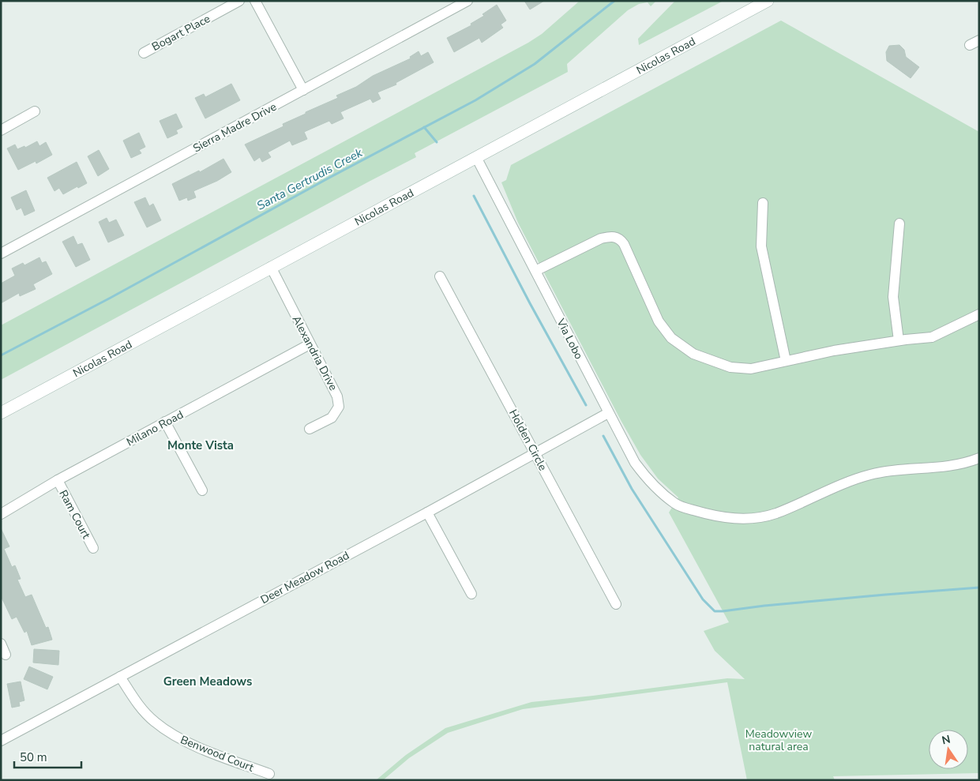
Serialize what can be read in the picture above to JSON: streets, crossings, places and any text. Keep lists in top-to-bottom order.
{
  "streets": {
    "main road": ["Nicolas Road"],
    "street": [
      "Bogart Place",
      "Sierra Madre Drive",
      "Via Lobo",
      "Alexandria Drive",
      "Milano Road",
      "Holden Circle",
      "Ram Court",
      "Deer Meadow Road",
      "Benwood Court"
    ]
  },
  "crossings": [
    ["Nicolas Road", "Via Lobo"],
    ["Nicolas Road", "Alexandria Drive"],
    ["Via Lobo", "Deer Meadow Road"],
    ["Alexandria Drive", "Milano Road"],
    ["Milano Road", "Ram Court"],
    ["Holden Circle", "Deer Meadow Road"],
    ["Deer Meadow Road", "Benwood Court"]
  ],
  "districts": ["Monte Vista", "Green Meadows"],
  "water": ["Santa Gertrudis Creek"],
  "parks": ["Meadowview natural area"],
  "scale_bar": "50 m",
  "north": "top"
}
